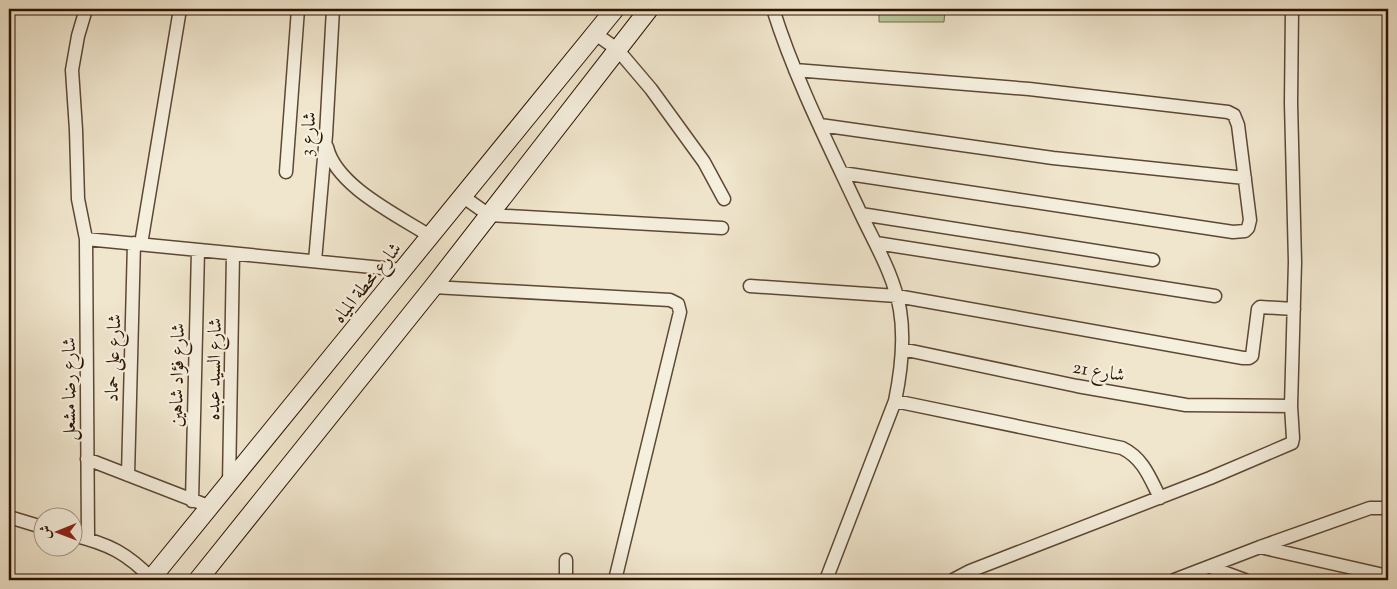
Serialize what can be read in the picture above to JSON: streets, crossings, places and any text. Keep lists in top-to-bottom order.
{
  "streets": {
    "street": [
      "شارع 3",
      "شارع محطة المياه",
      "شارع على حماد",
      "شارع السيد عبده",
      "شارع 21",
      "شارع فؤاد شاهين",
      "شارع رضا مشعل"
    ]
  },
  "crossings": [
    ["شارع محطة المياه", "شارع السيد عبده"]
  ],
  "north": "left"
}
